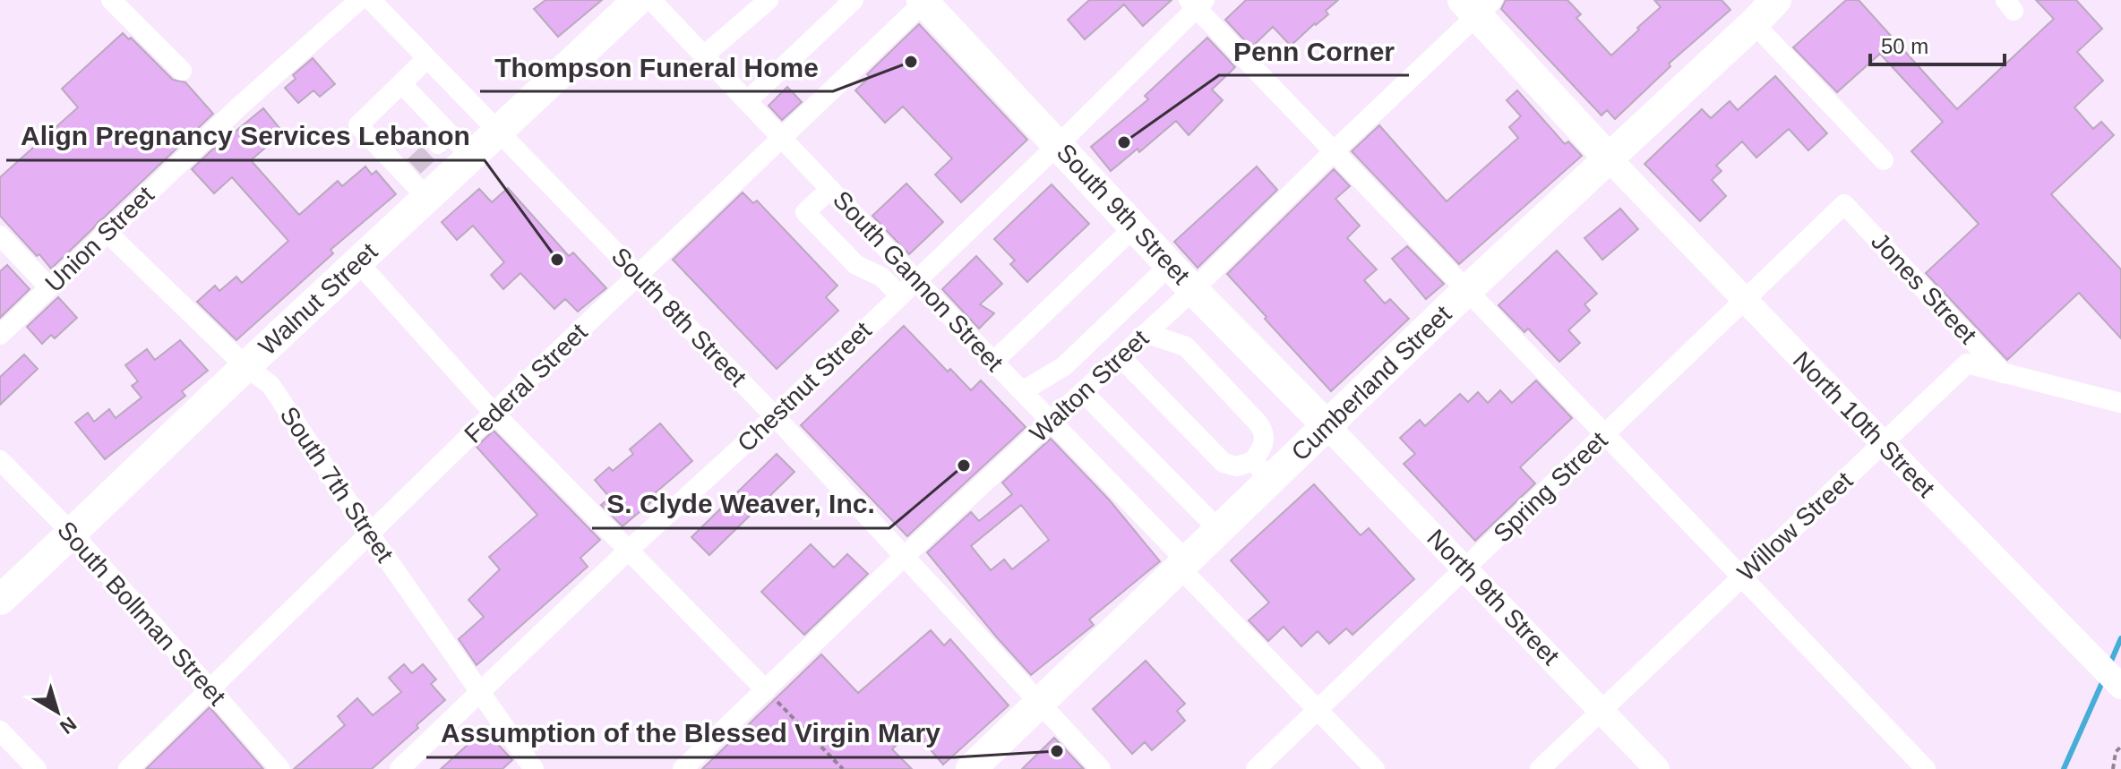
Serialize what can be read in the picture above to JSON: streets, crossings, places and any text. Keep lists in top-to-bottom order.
{
  "streets": {
    "highway": ["South 9th Street", "Walnut Street", "Cumberland Street"],
    "main road": ["North 10th Street", "North 9th Street"],
    "street": [
      "Union Street",
      "South Gannon Street",
      "Jones Street",
      "South 8th Street",
      "Federal Street",
      "Walton Street",
      "Chestnut Street",
      "South 7th Street",
      "Spring Street",
      "Willow Street",
      "South Bollman Street"
    ]
  },
  "crossings": [
    ["South 9th Street", "Federal Street"],
    ["South 9th Street", "Cumberland Street"],
    ["South 9th Street", "Walton Street"],
    ["South 9th Street", "Chestnut Street"],
    ["South 9th Street", "North 9th Street"],
    ["Union Street", "South 7th Street"],
    ["South Gannon Street", "Federal Street"],
    ["South Gannon Street", "Cumberland Street"],
    ["South Gannon Street", "Walton Street"],
    ["South Gannon Street", "Chestnut Street"],
    ["South Gannon Street", "Spring Street"],
    ["Jones Street", "Spring Street"],
    ["Jones Street", "Willow Street"],
    ["Walnut Street", "South 8th Street"],
    ["Walnut Street", "South 7th Street"],
    ["Walnut Street", "South Bollman Street"],
    ["South 8th Street", "Federal Street"],
    ["South 8th Street", "Cumberland Street"],
    ["South 8th Street", "Walton Street"],
    ["South 8th Street", "Chestnut Street"],
    ["Federal Street", "South 7th Street"],
    ["Federal Street", "South Bollman Street"],
    ["Cumberland Street", "North 10th Street"],
    ["Cumberland Street", "North 9th Street"],
    ["Chestnut Street", "South 7th Street"],
    ["North 10th Street", "Spring Street"],
    ["North 10th Street", "Willow Street"],
    ["Spring Street", "North 9th Street"],
    ["Willow Street", "North 9th Street"]
  ],
  "places": [
    "Thompson Funeral Home",
    "Penn Corner",
    "Align Pregnancy Services Lebanon",
    "S. Clyde Weaver, Inc.",
    "Assumption of the Blessed Virgin Mary"
  ],
  "scale_bar": "50 m",
  "north": "bottom right"
}
